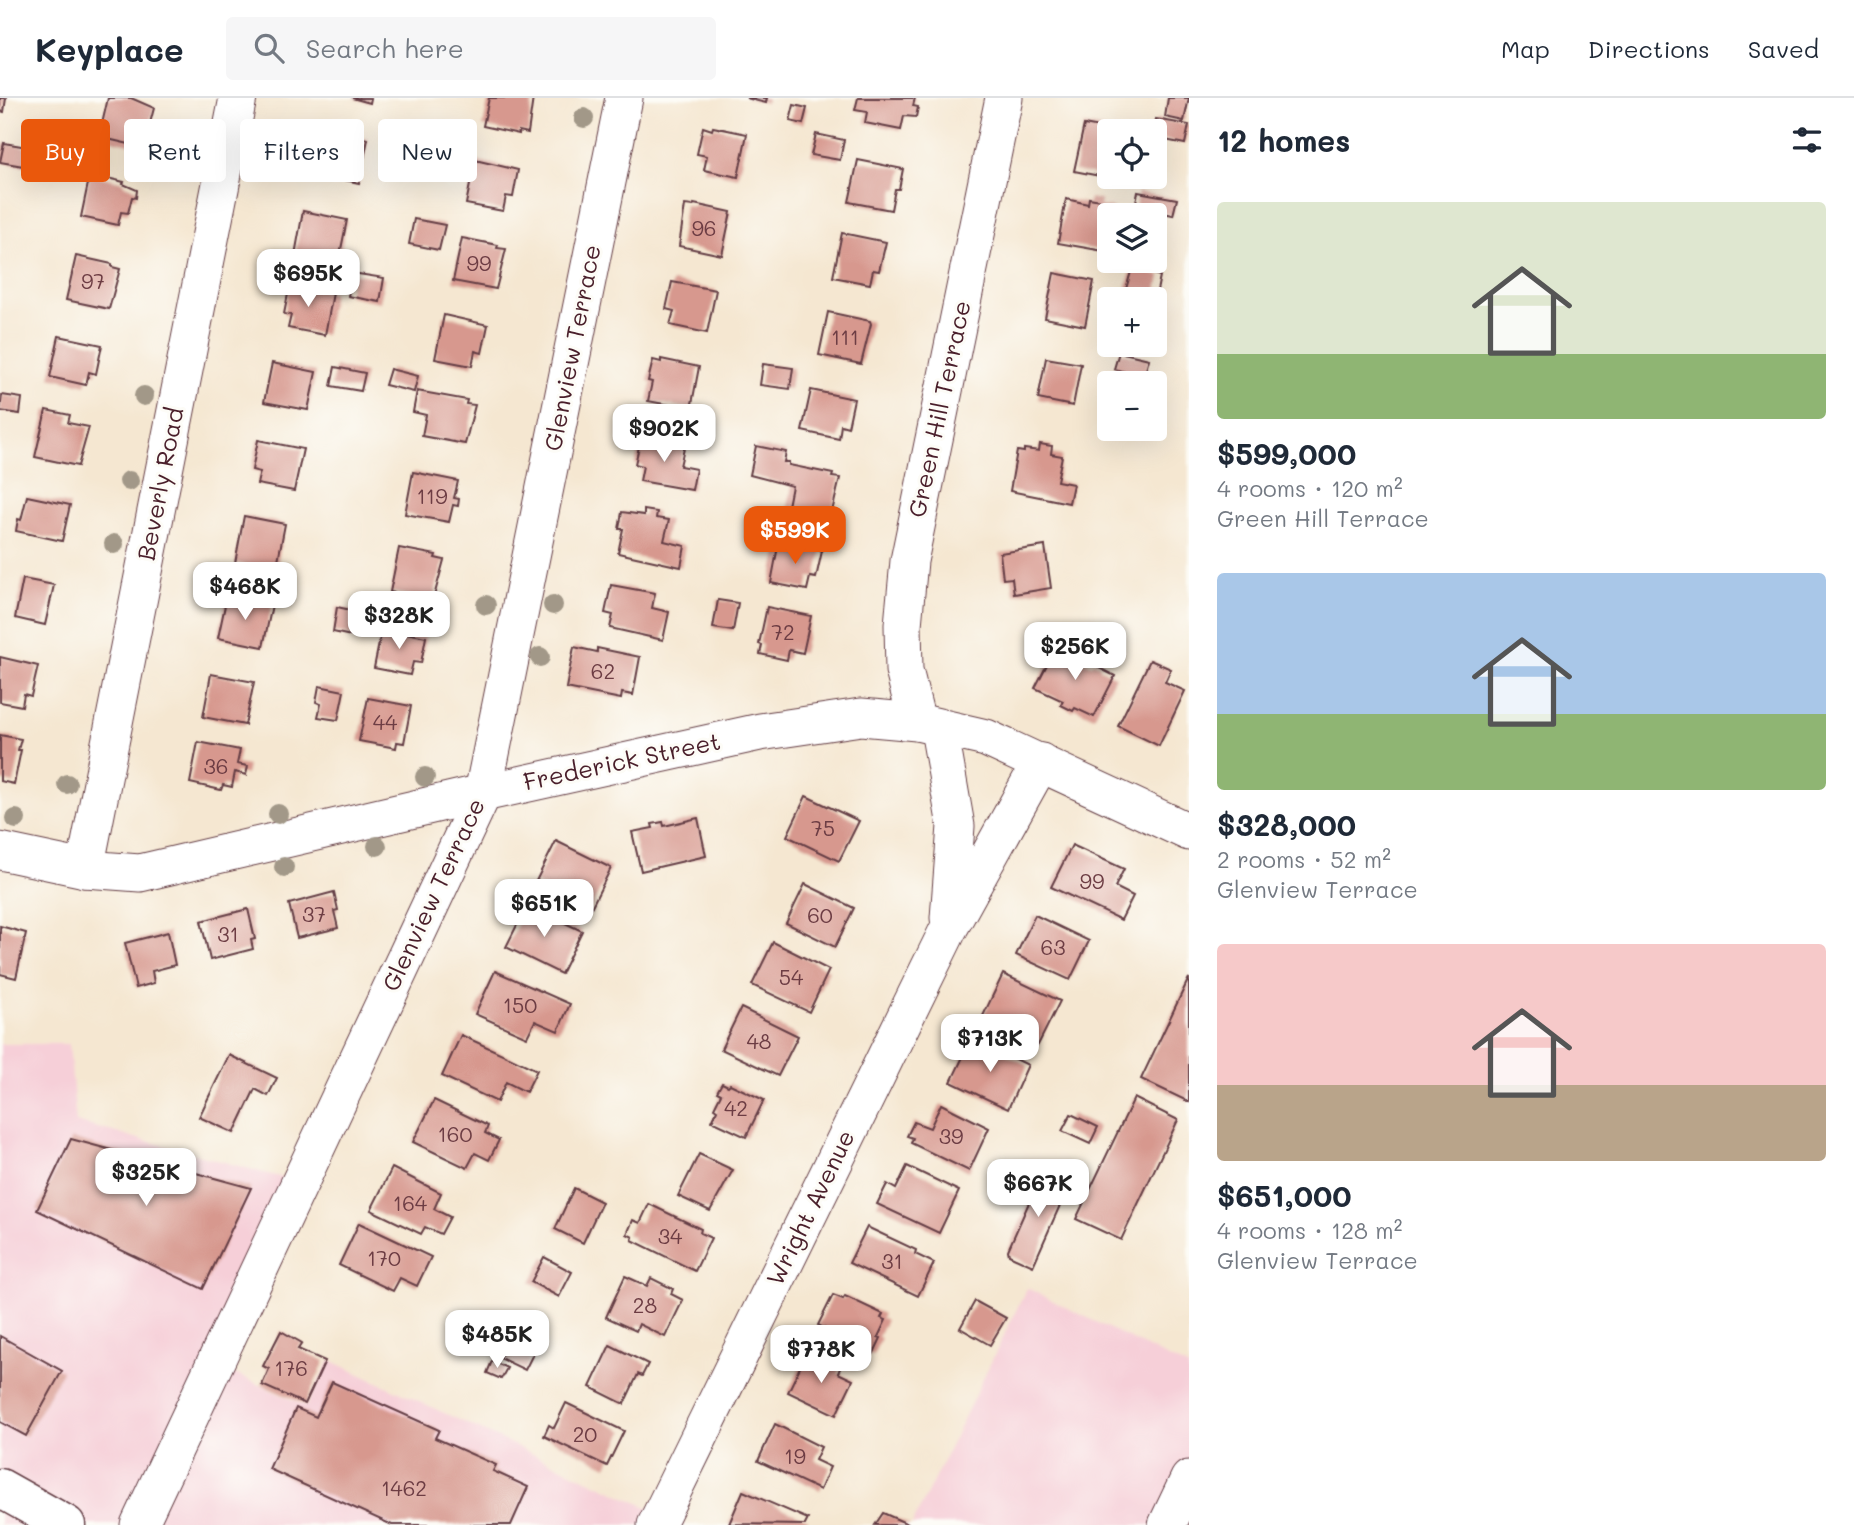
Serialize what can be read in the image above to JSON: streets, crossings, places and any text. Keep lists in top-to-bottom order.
{
  "streets": {
    "street": [
      "Glenview Terrace",
      "Green Hill Terrace",
      "Beverly Road",
      "Frederick Street",
      "Wright Avenue"
    ]
  },
  "crossings": [
    ["Glenview Terrace", "Frederick Street"],
    ["Green Hill Terrace", "Frederick Street"],
    ["Green Hill Terrace", "Wright Avenue"],
    ["Beverly Road", "Frederick Street"],
    ["Frederick Street", "Wright Avenue"]
  ],
  "house_numbers": [
    "96",
    "99",
    "97",
    "111",
    "119",
    "72",
    "62",
    "44",
    "36",
    "75",
    "99",
    "37",
    "60",
    "31",
    "63",
    "54",
    "150",
    "48",
    "42",
    "160",
    "39",
    "164",
    "34",
    "170",
    "31",
    "28",
    "176",
    "20",
    "19",
    "1462"
  ],
  "page": {
    "header": "Keyplace",
    "search": "Search here",
    "nav": ["Map", "Directions", "Saved"],
    "heading": "12 homes",
    "map_buttons": ["+", "−"],
    "chip": [
      "Buy",
      "Rent",
      "Filters",
      "New"
    ],
    "list": [
      {
        "name": "$599,000",
        "note": "4 rooms · 120 m² · Green Hill Terrace"
      },
      {
        "name": "$328,000",
        "note": "2 rooms · 52 m² · Glenview Terrace"
      },
      {
        "name": "$651,000",
        "note": "4 rooms · 128 m² · Glenview Terrace"
      }
    ],
    "price": [
      "$695K",
      "$902K",
      "$599K",
      "$468K",
      "$328K",
      "$256K",
      "$651K",
      "$713K",
      "$325K",
      "$667K",
      "$485K",
      "$778K"
    ]
  }
}
